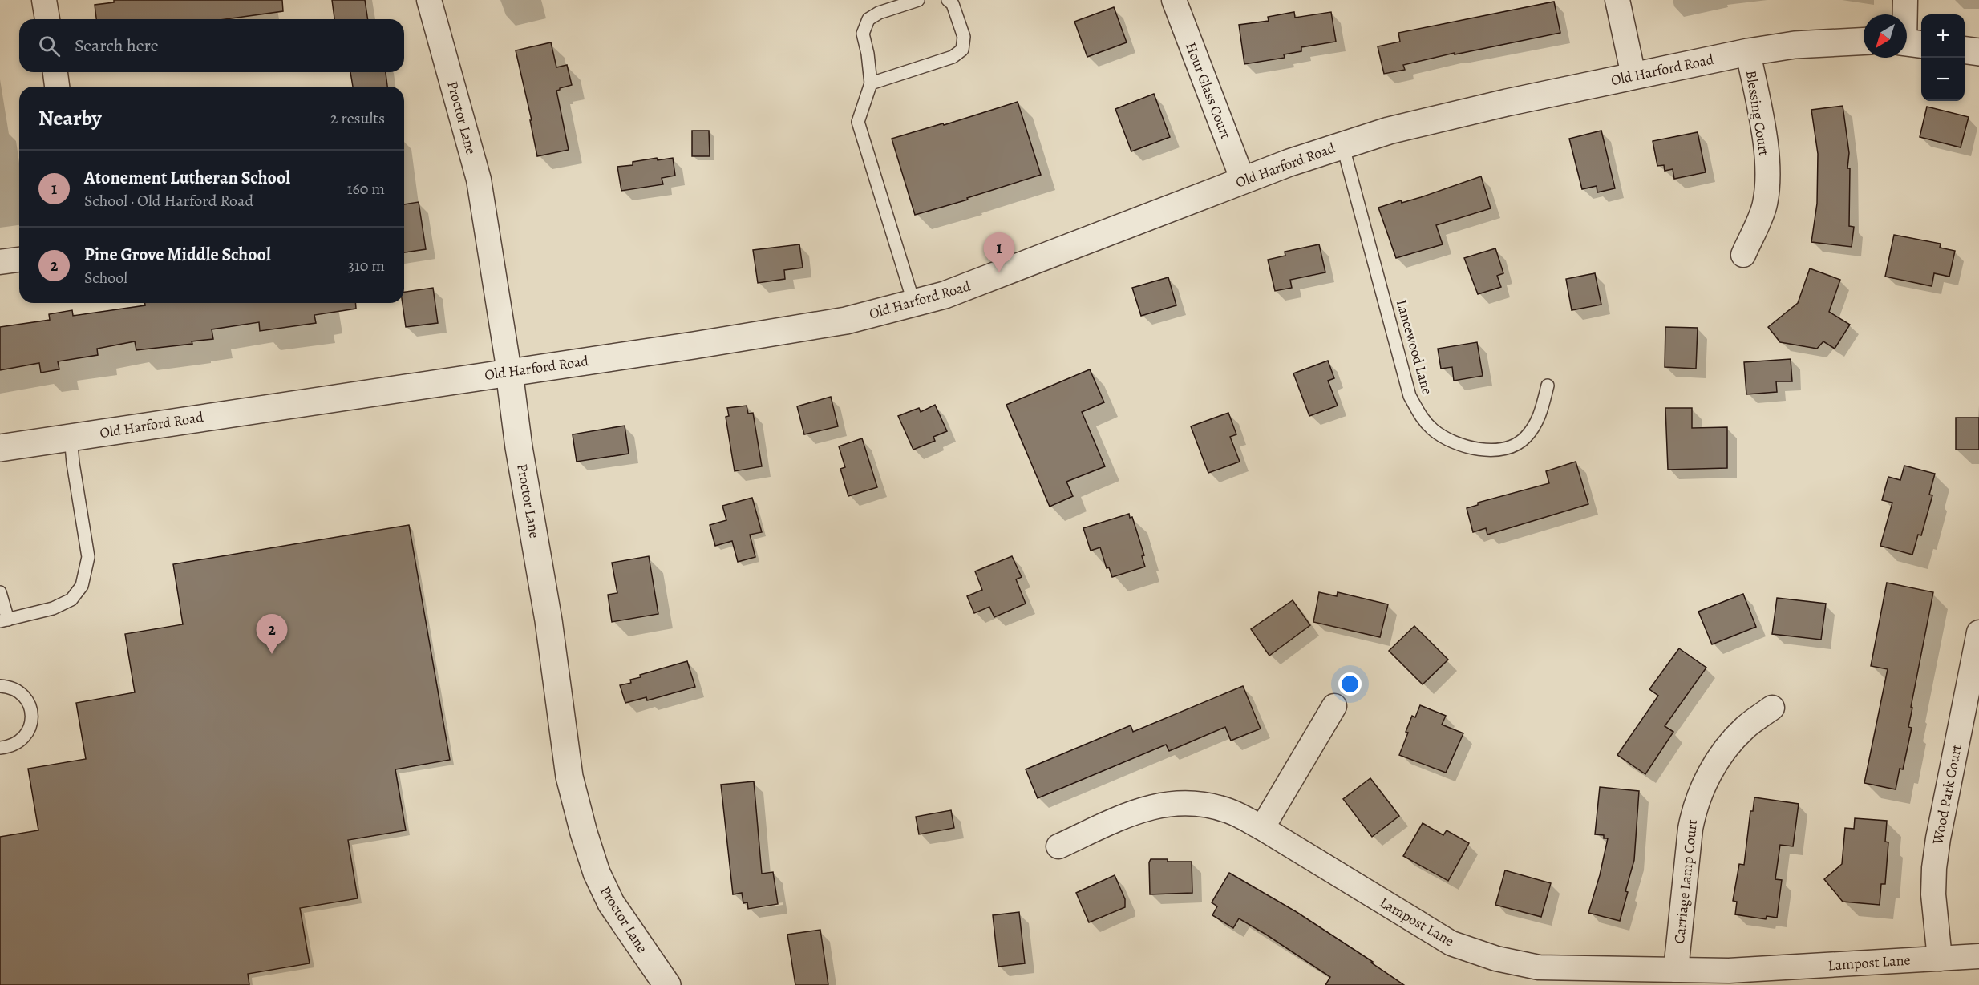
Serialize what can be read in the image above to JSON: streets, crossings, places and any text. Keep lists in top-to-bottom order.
{
  "streets": {
    "street": [
      "Old Harford Road",
      "Hour Glass Court",
      "Blessing Court",
      "Proctor Lane",
      "Wood Park Court",
      "Carriage Lamp Court",
      "Lampost Lane"
    ],
    "lane": ["Lancewood Lane"]
  },
  "crossings": [
    ["Old Harford Road", "Hour Glass Court"],
    ["Old Harford Road", "Blessing Court"],
    ["Old Harford Road", "Proctor Lane"],
    ["Old Harford Road", "Lancewood Lane"],
    ["Wood Park Court", "Lampost Lane"],
    ["Carriage Lamp Court", "Lampost Lane"]
  ],
  "north": "bottom left",
  "page": {
    "map_buttons": ["+", "−"],
    "search": "Search here",
    "heading": ["Nearby", "2 results"],
    "list": [
      {
        "mark": "1",
        "name": "Atonement Lutheran School",
        "note": "School · Old Harford Road",
        "value": "160 m"
      },
      {
        "mark": "2",
        "name": "Pine Grove Middle School",
        "note": "School",
        "value": "310 m"
      }
    ],
    "pins": ["1", "2"]
  }
}
